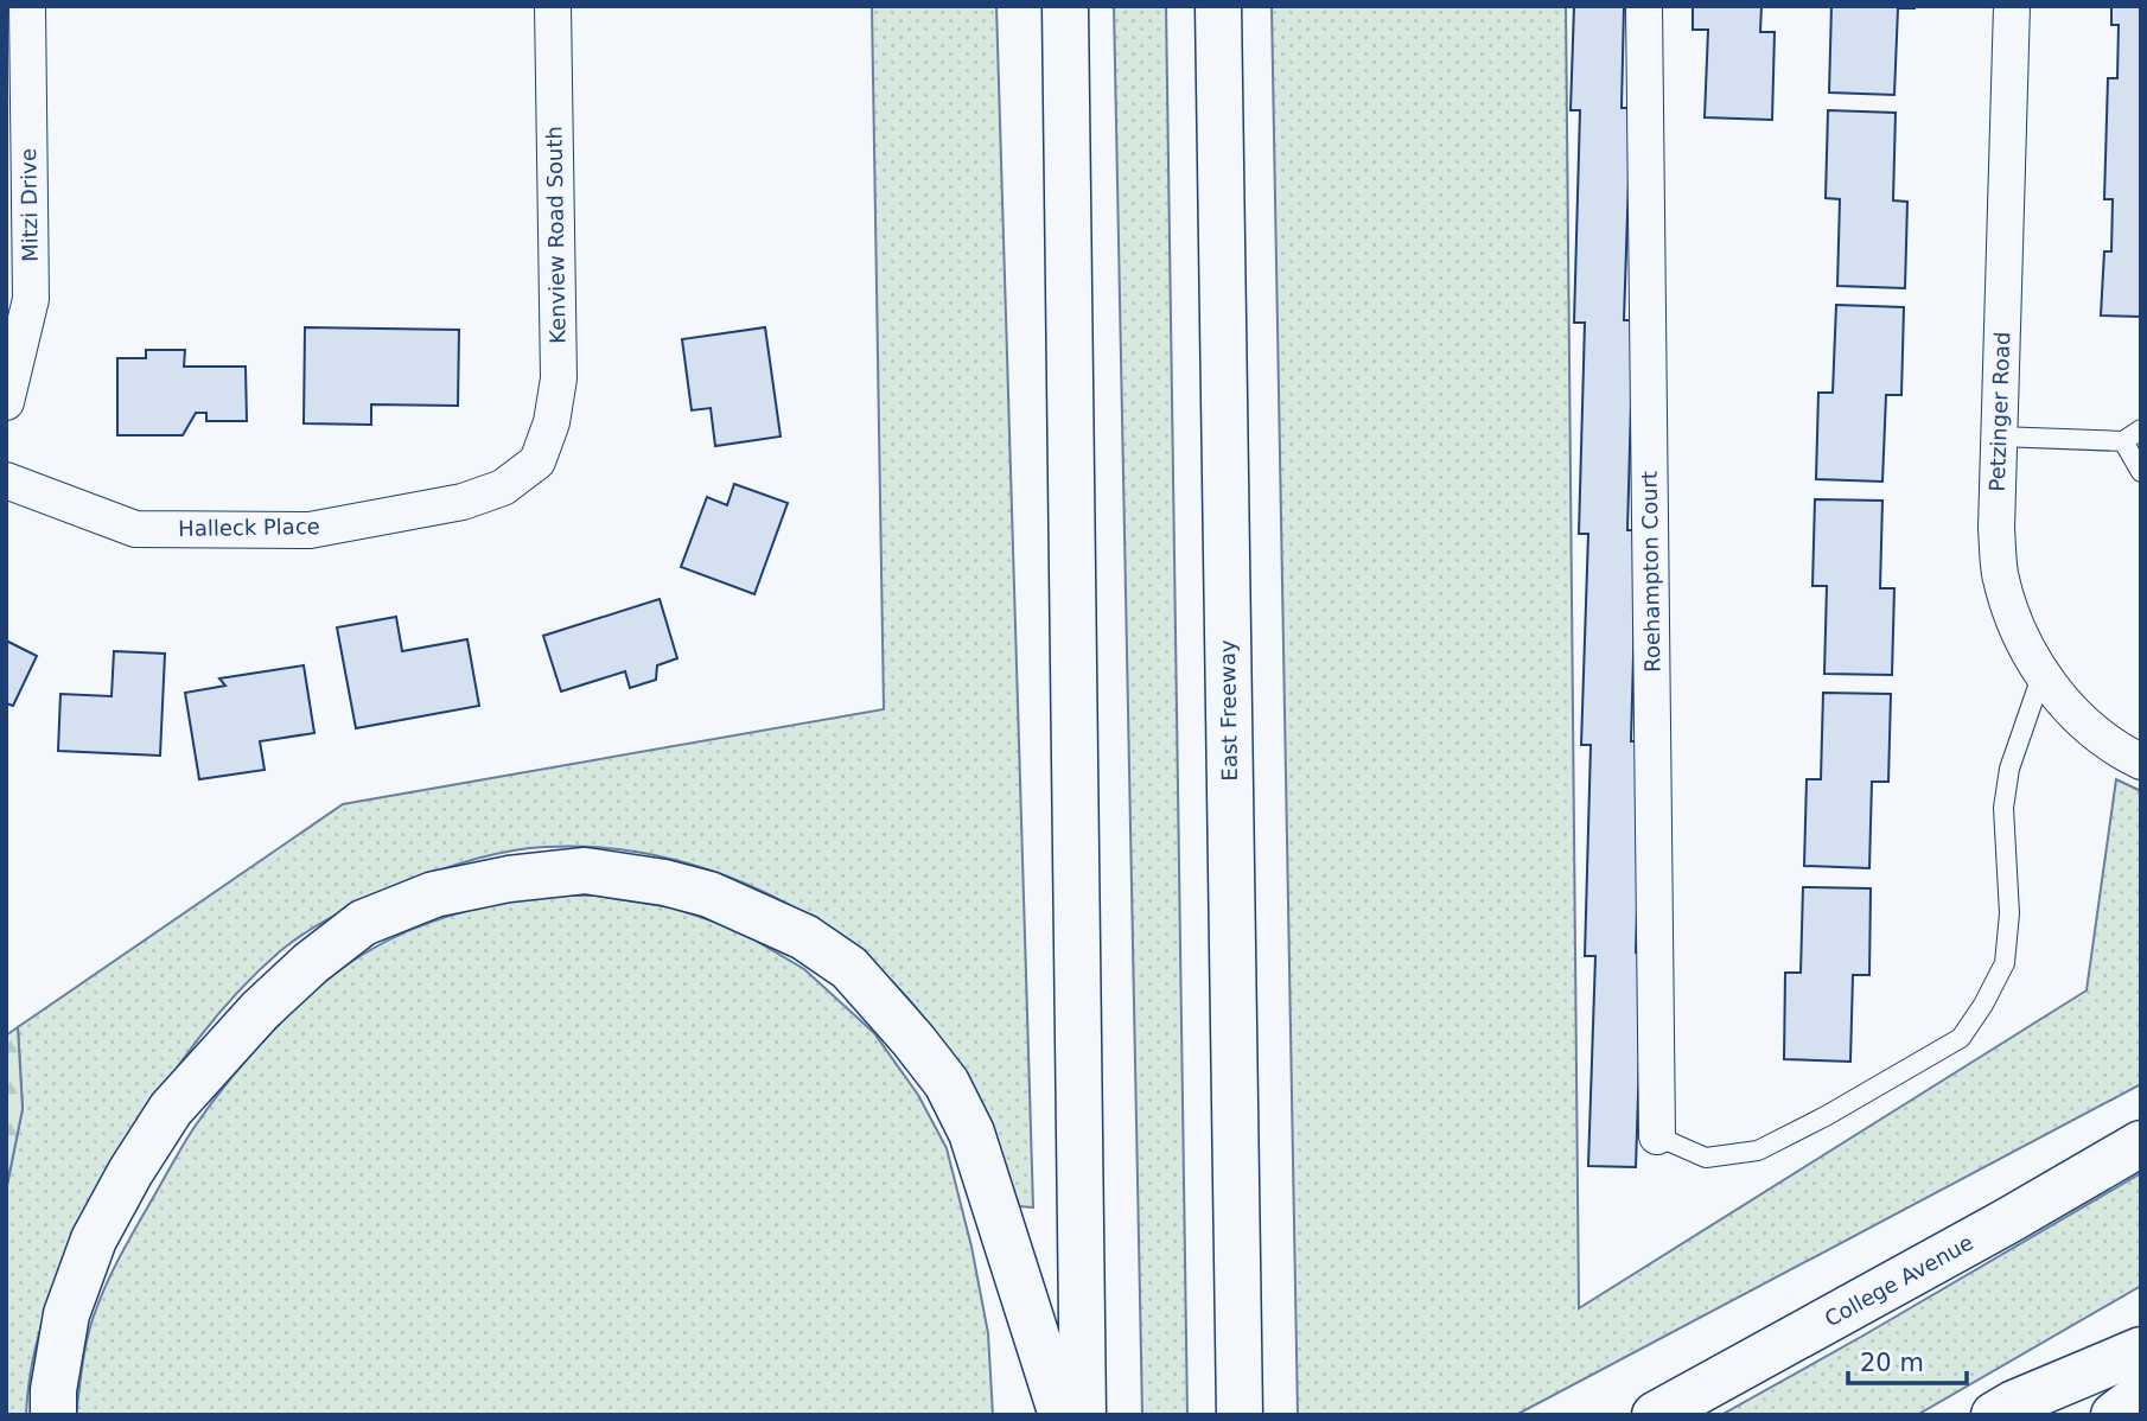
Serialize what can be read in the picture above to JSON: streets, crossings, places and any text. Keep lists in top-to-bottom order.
{
  "streets": {
    "main road": ["East Freeway", "College Avenue"],
    "street": [
      "Mitzi Drive",
      "Kenview Road South",
      "Petzinger Road",
      "Halleck Place",
      "Roehampton Court"
    ]
  },
  "crossings": [
    ["Kenview Road South", "Halleck Place"]
  ],
  "scale_bar": "20 m"
}
